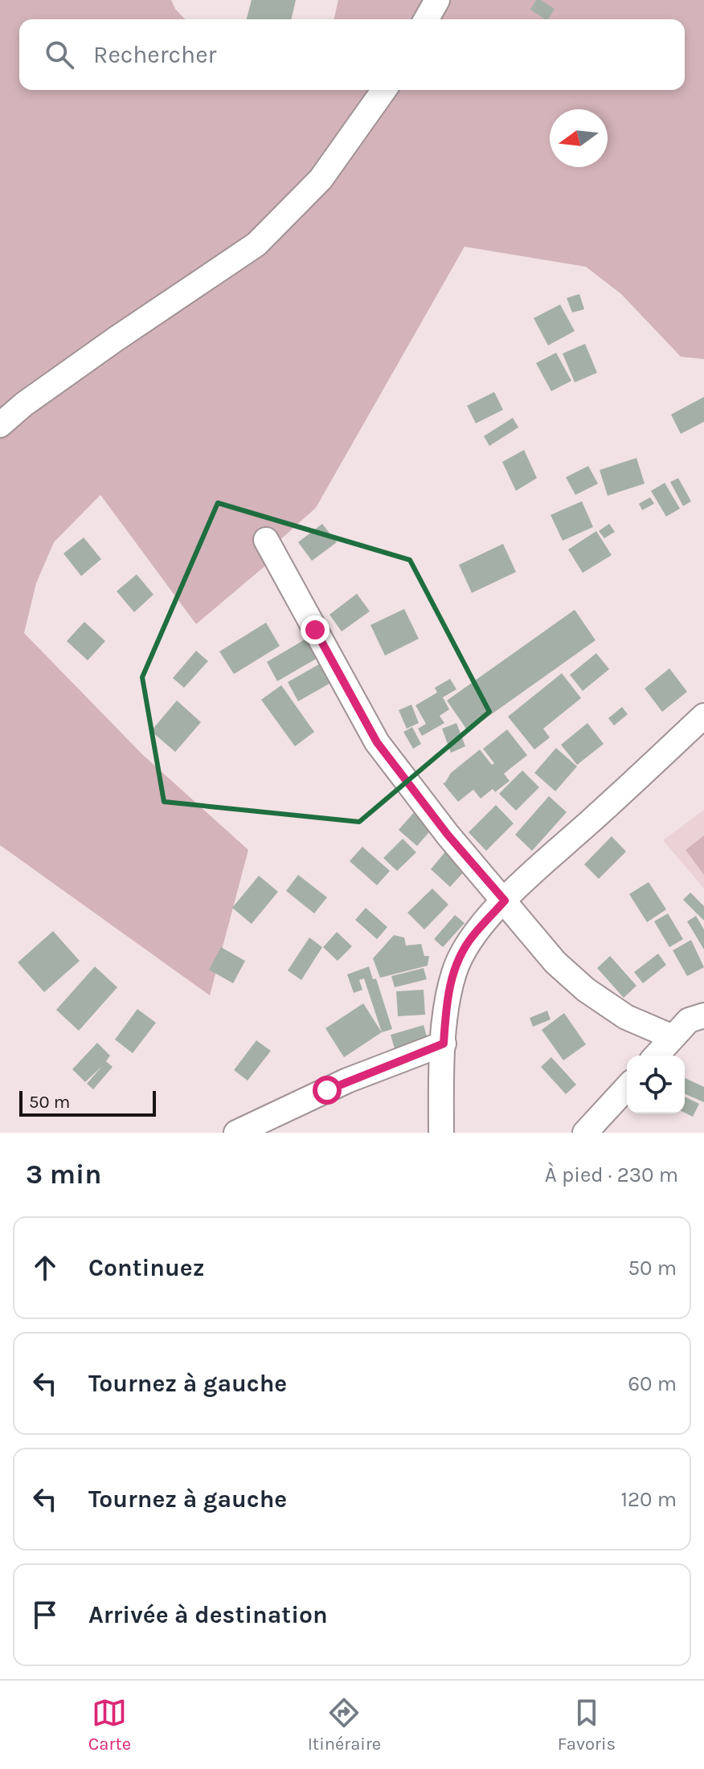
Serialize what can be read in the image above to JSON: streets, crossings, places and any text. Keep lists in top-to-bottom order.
{
  "scale_bar": "50 m",
  "north": "left",
  "page": {
    "search": "Rechercher",
    "scale": "50 m",
    "heading": ["3 min", "À pied · 230 m"],
    "list": [
      ["Continuez", "50 m"],
      ["Tournez à gauche", "60 m"],
      ["Tournez à gauche", "120 m"],
      "Arrivée à destination"
    ],
    "nav": ["Carte", "Itinéraire", "Favoris"]
  }
}
